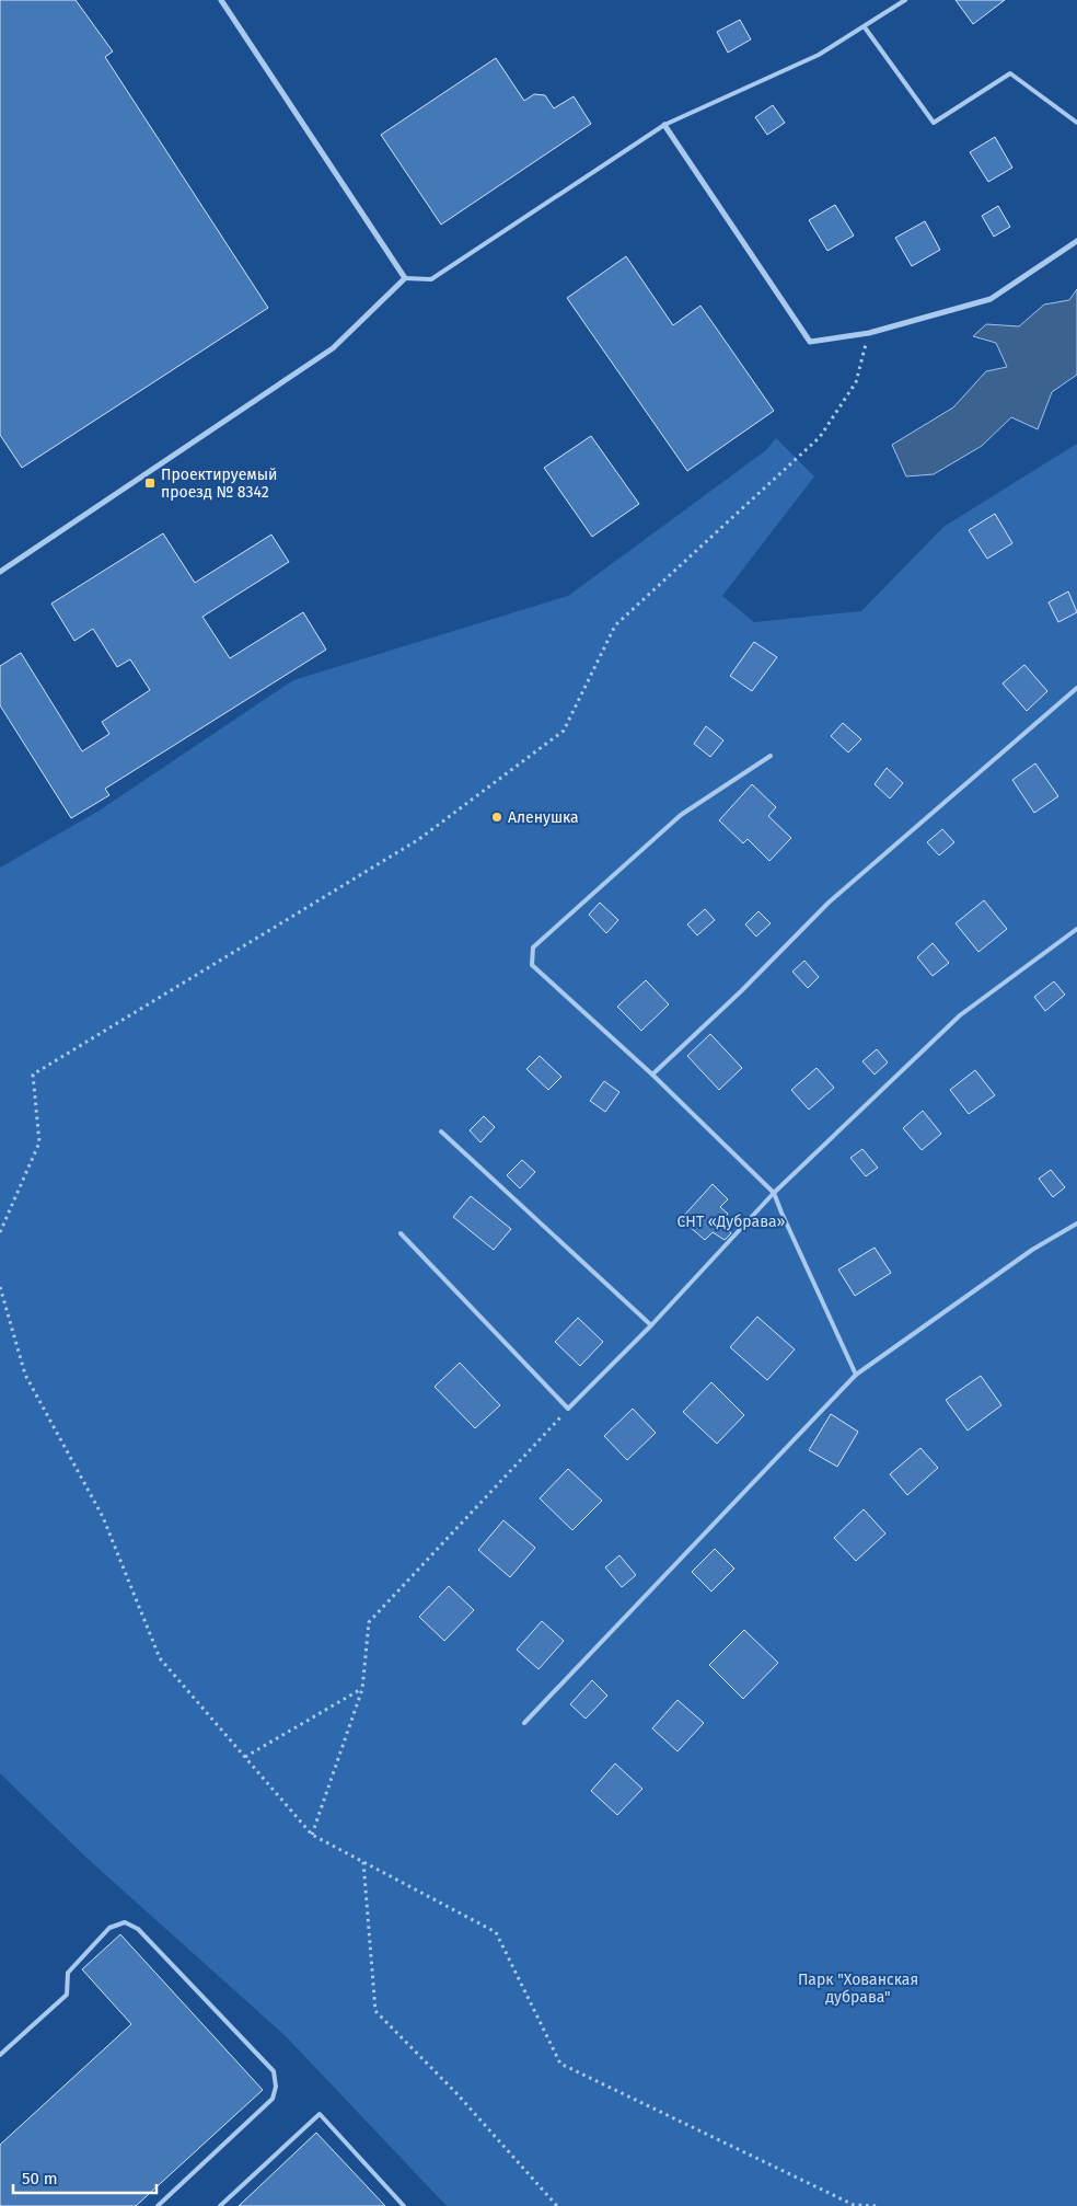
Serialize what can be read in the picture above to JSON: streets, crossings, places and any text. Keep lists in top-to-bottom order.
{
  "parks": ["СНТ «Дубрава»", "Парк \"Хованская дубрава\""],
  "places": {
    "transit": ["Проектируемый проезд № 8342"],
    "other": ["Аленушка"]
  },
  "scale_bar": "50 m"
}
